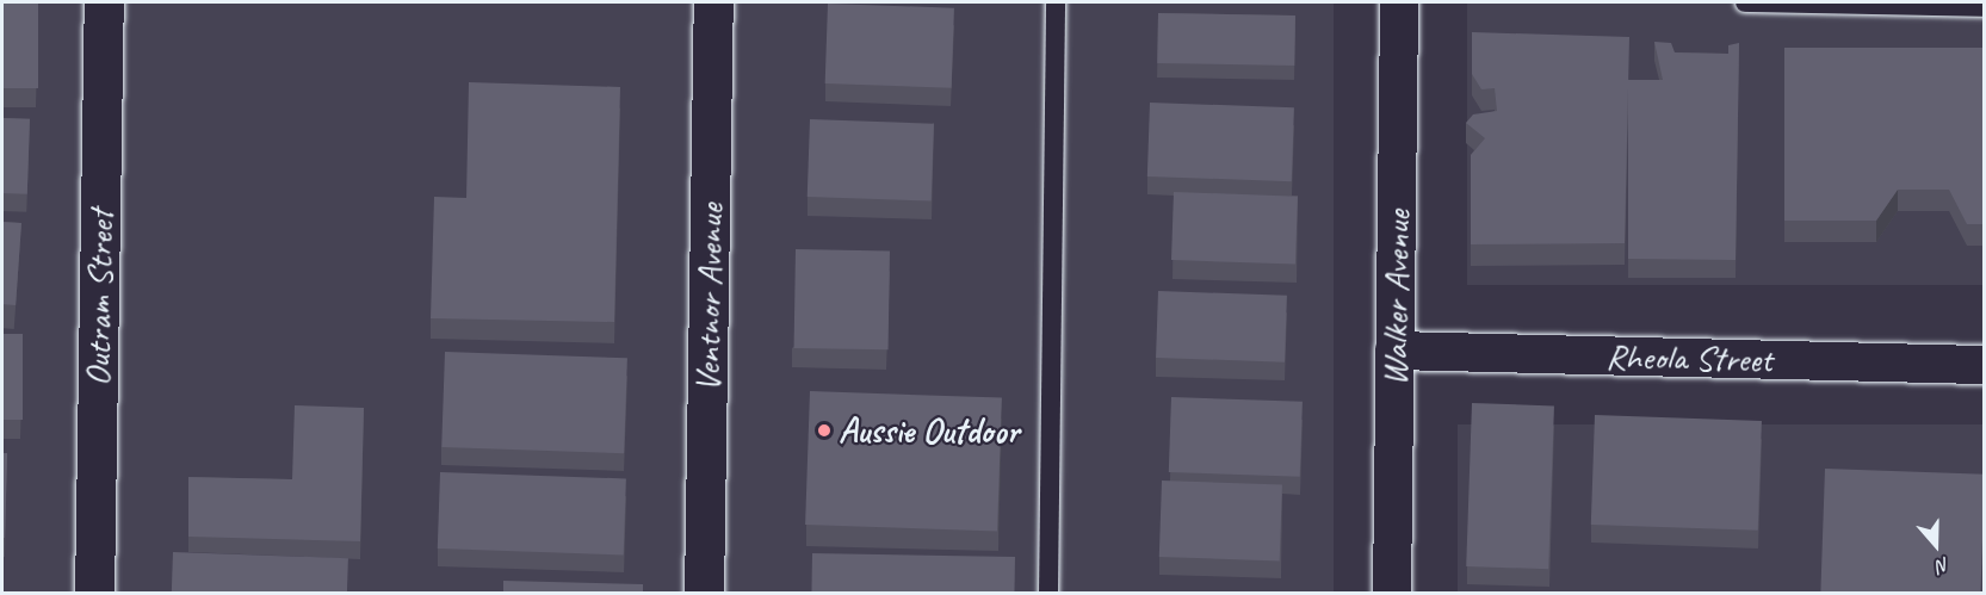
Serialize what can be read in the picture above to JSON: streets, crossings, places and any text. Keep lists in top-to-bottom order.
{
  "streets": {
    "street": [
      "Outram Street",
      "Ventnor Avenue",
      "Walker Avenue",
      "Rheola Street"
    ]
  },
  "crossings": [
    ["Walker Avenue", "Rheola Street"]
  ],
  "places": ["Aussie Outdoor"],
  "north": "bottom"
}
